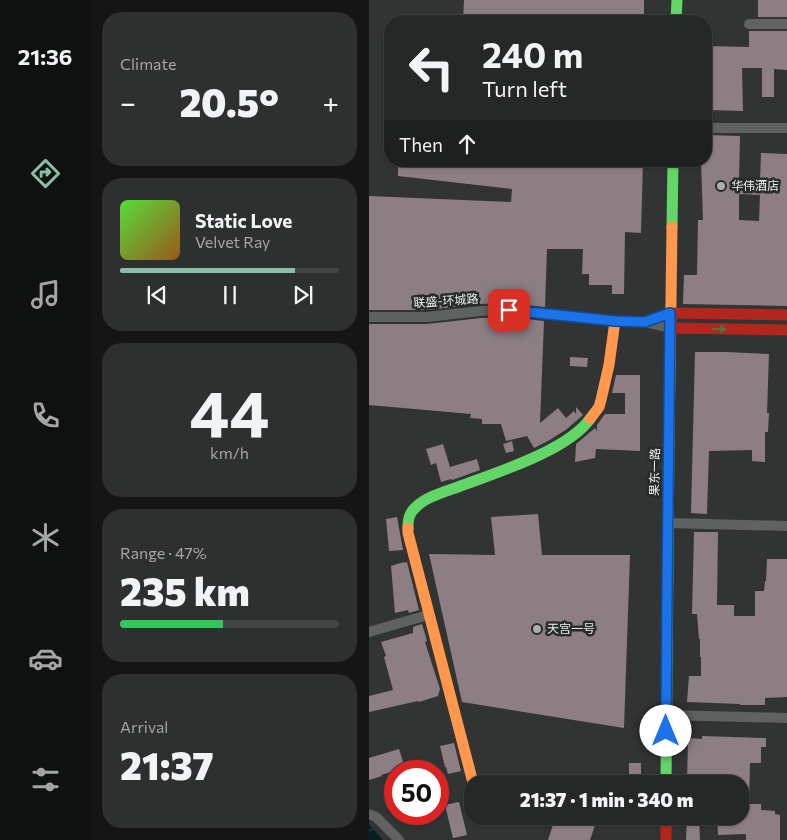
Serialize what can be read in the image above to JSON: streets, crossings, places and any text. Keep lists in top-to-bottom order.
{
  "streets": {
    "street": ["联盛-环城路", "果东一路"]
  },
  "places": ["华伟酒店", "天宫一号"],
  "page": {
    "tabs": "21:36",
    "tile": [
      "Climate",
      ["44", "km/h"],
      ["Range · 47%", "235 km"],
      ["Arrival", "21:37"]
    ],
    "turn": ["240 m", "Turn left"],
    "heat": ["−", "20.5°", "+"],
    "then": "Then",
    "song": ["Static Love", "Velvet Ray"],
    "limit": "50",
    "trip": "21:37 · 1 min · 340 m"
  }
}
